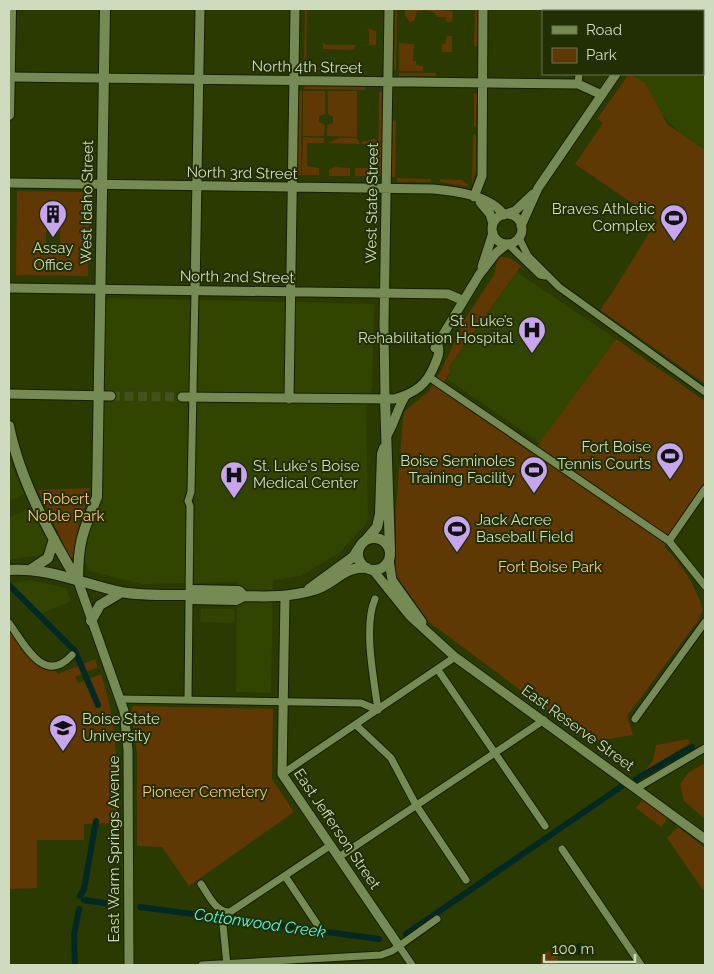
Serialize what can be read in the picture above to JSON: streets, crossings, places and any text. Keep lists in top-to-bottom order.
{
  "streets": {
    "main road": ["West Idaho Street", "East Warm Springs Avenue"],
    "street": [
      "North 4th Street",
      "North 3rd Street",
      "West State Street",
      "North 2nd Street",
      "East Reserve Street",
      "East Jefferson Street"
    ]
  },
  "crossings": [
    ["North 4th Street", "West Idaho Street"],
    ["North 4th Street", "West State Street"],
    ["North 3rd Street", "West Idaho Street"],
    ["North 3rd Street", "West State Street"],
    ["West Idaho Street", "North 2nd Street"],
    ["West Idaho Street", "East Warm Springs Avenue"],
    ["West State Street", "North 2nd Street"]
  ],
  "water": ["Cottonwood Creek"],
  "parks": ["Robert Noble Park", "Fort Boise Park", "Pioneer Cemetery"],
  "places": {
    "building": ["Assay Office"],
    "sports": [
      "Braves Athletic Complex",
      "Fort Boise Tennis Courts",
      "Boise Seminoles Training Facility",
      "Jack Acree Baseball Field"
    ],
    "hospital": ["St. Luke’s Rehabilitation Hospital", "St. Luke's Boise Medical Center"],
    "school or university": ["Boise State University"]
  },
  "legend": ["Road", "Park"],
  "scale_bar": "100 m"
}
